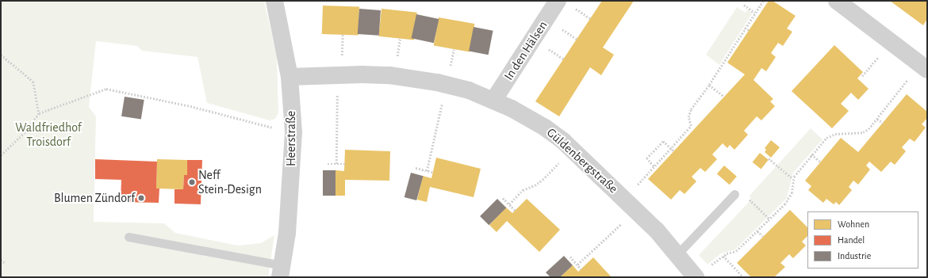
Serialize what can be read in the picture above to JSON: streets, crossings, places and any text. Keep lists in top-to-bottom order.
{
  "streets": {
    "street": ["In den Hälsen", "Heerstraße", "Güldenbergstraße"]
  },
  "crossings": [
    ["In den Hälsen", "Güldenbergstraße"],
    ["Heerstraße", "Güldenbergstraße"]
  ],
  "parks": ["Waldfriedhof Troisdorf"],
  "places": ["Neff Stein-Design", "Blumen Zündorf"],
  "legend": ["Wohnen", "Handel", "Industrie"]
}
